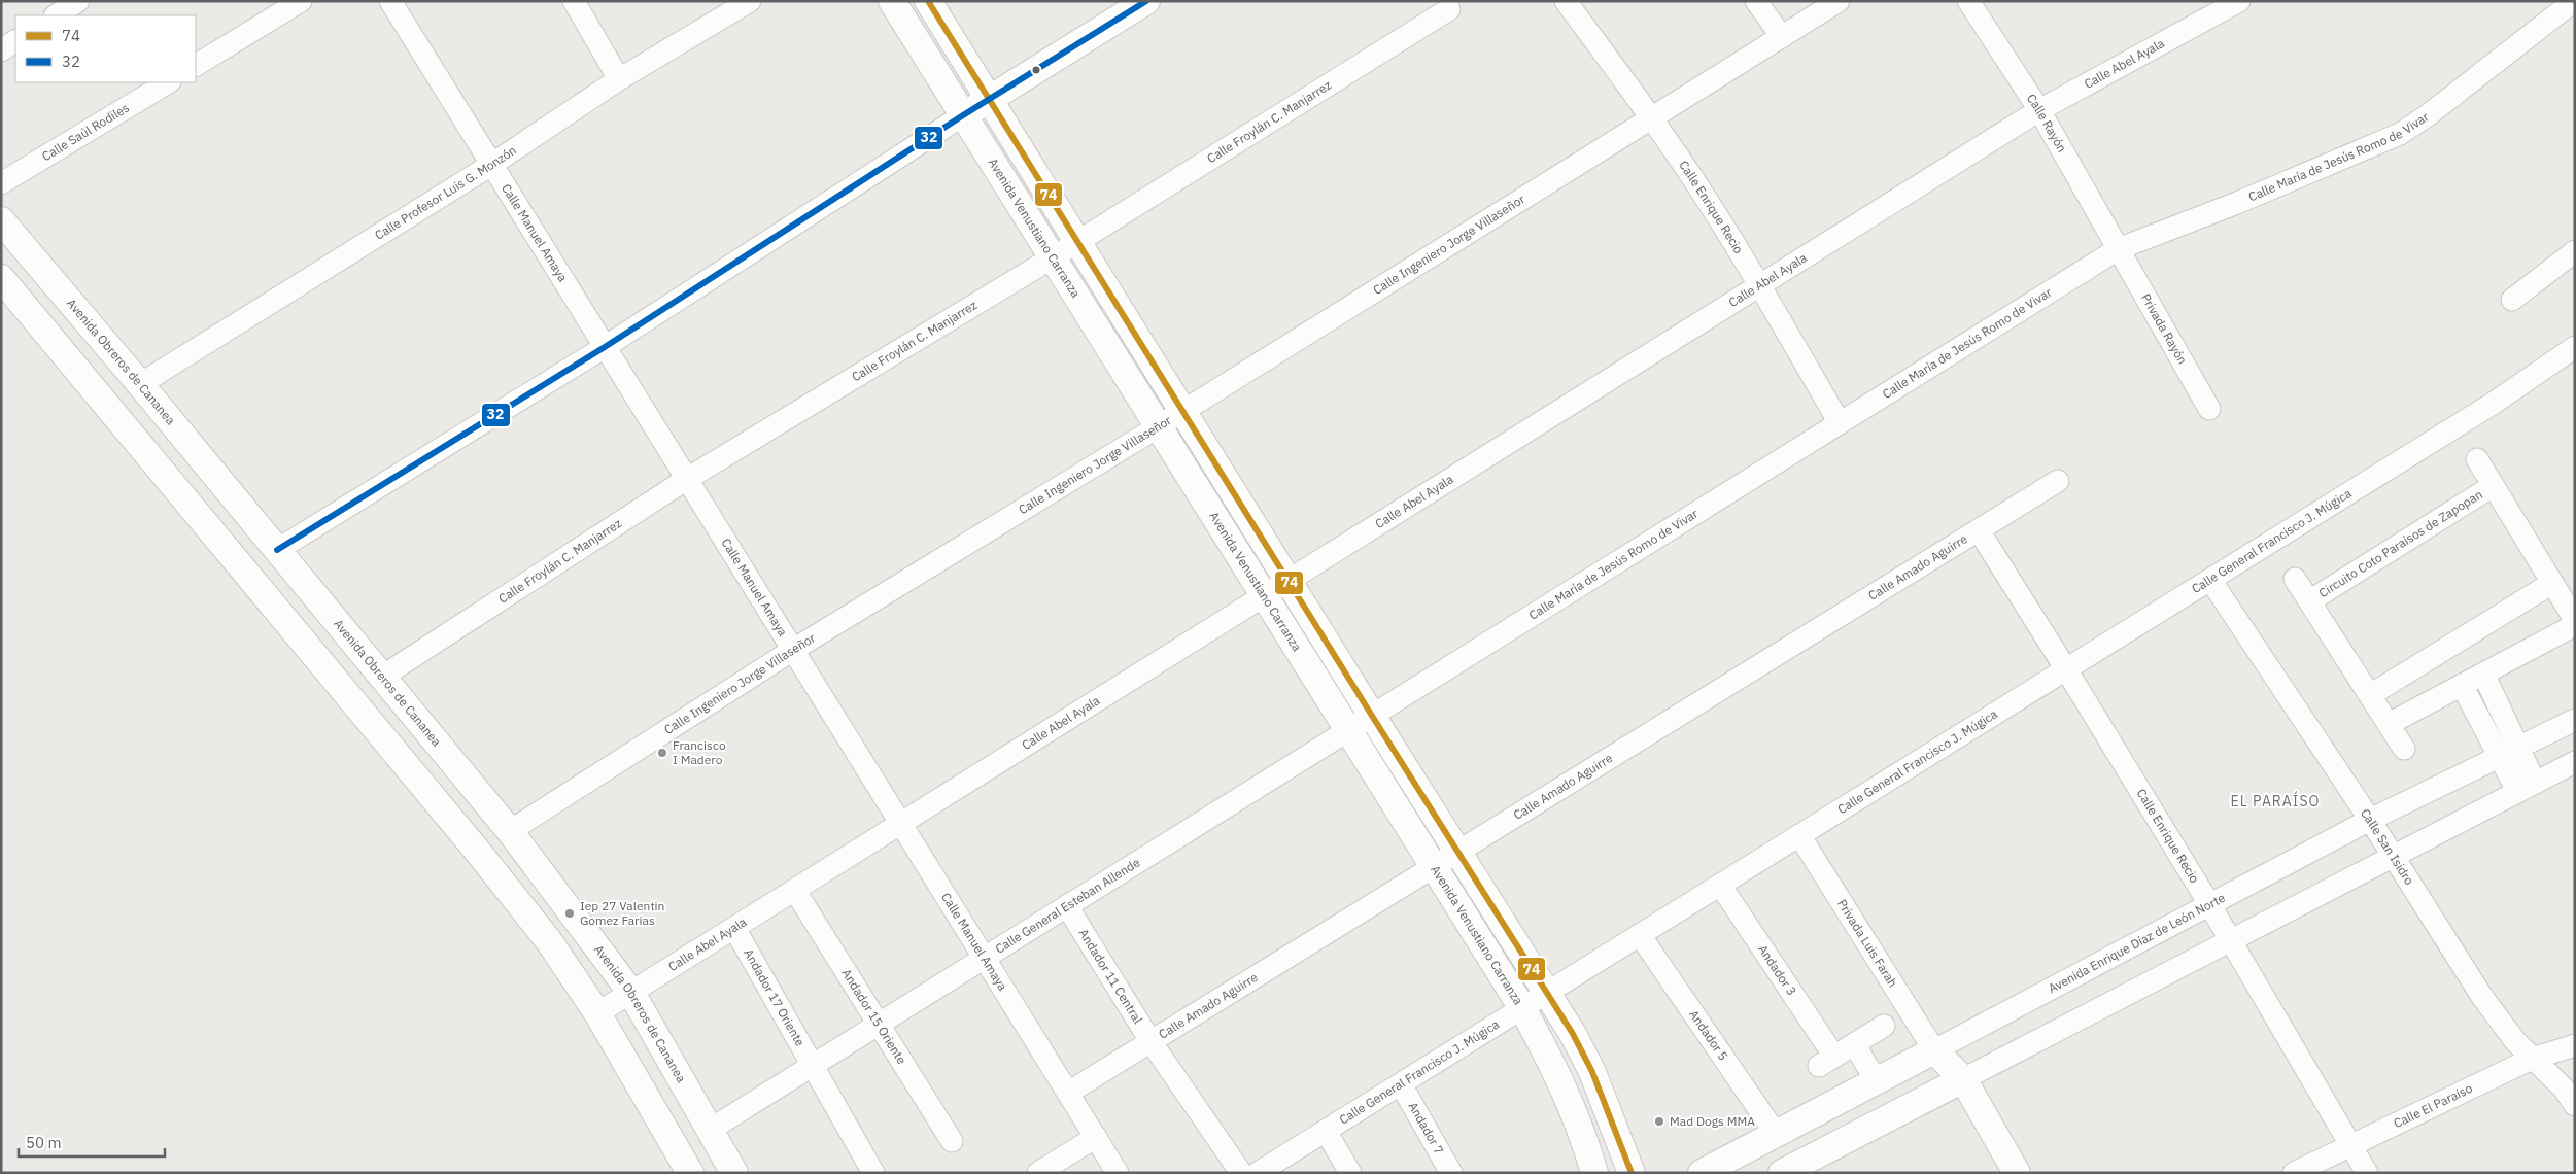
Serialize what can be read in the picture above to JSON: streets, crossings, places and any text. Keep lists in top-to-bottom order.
{
  "streets": {
    "street": [
      "Calle Abel Ayala",
      "Calle Froylán C. Manjarrez",
      "Calle Rayón",
      "Calle Saúl Rodiles",
      "Calle María de Jesús Romo de Vivar",
      "Calle Profesor Luis G. Monzón",
      "Calle Enrique Recio",
      "Avenida Venustiano Carranza",
      "Calle Manuel Amaya",
      "Calle Ingeniero Jorge Villaseñor",
      "Privada Rayón",
      "Avenida Obreros de Cananea",
      "Calle General Francisco J. Múgica",
      "Circuito Coto Paraísos de Zapopan",
      "Calle Amado Aguirre",
      "Calle San Isidro",
      "Calle General Esteban Allende",
      "Privada Luis Farah",
      "Avenida Enrique Díaz de León Norte",
      "Andador 3",
      "Andador 11 Central",
      "Andador 17 Oriente",
      "Andador 15 Oriente",
      "Andador 5",
      "Calle El Paraíso",
      "Andador 7"
    ]
  },
  "crossings": [
    ["Calle Abel Ayala", "Calle Rayón"],
    ["Calle Abel Ayala", "Calle Enrique Recio"],
    ["Calle Abel Ayala", "Avenida Venustiano Carranza"],
    ["Calle Abel Ayala", "Calle Manuel Amaya"],
    ["Calle Abel Ayala", "Avenida Obreros de Cananea"],
    ["Calle Abel Ayala", "Andador 17 Oriente"],
    ["Calle Abel Ayala", "Andador 15 Oriente"],
    ["Calle Froylán C. Manjarrez", "Avenida Venustiano Carranza"],
    ["Calle Froylán C. Manjarrez", "Calle Manuel Amaya"],
    ["Calle Froylán C. Manjarrez", "Avenida Obreros de Cananea"],
    ["Calle Rayón", "Calle María de Jesús Romo de Vivar"],
    ["Calle Rayón", "Privada Rayón"],
    ["Calle María de Jesús Romo de Vivar", "Calle Enrique Recio"],
    ["Calle María de Jesús Romo de Vivar", "Privada Rayón"],
    ["Calle María de Jesús Romo de Vivar", "Calle General Esteban Allende"],
    ["Calle Profesor Luis G. Monzón", "Calle Manuel Amaya"],
    ["Calle Profesor Luis G. Monzón", "Avenida Obreros de Cananea"],
    ["Calle Enrique Recio", "Calle Ingeniero Jorge Villaseñor"],
    ["Calle Enrique Recio", "Calle General Francisco J. Múgica"],
    ["Calle Enrique Recio", "Calle Amado Aguirre"],
    ["Calle Enrique Recio", "Avenida Enrique Díaz de León Norte"],
    ["Calle Enrique Recio", "Calle El Paraíso"],
    ["Avenida Venustiano Carranza", "Calle Ingeniero Jorge Villaseñor"],
    ["Avenida Venustiano Carranza", "Calle General Francisco J. Múgica"],
    ["Avenida Venustiano Carranza", "Calle Amado Aguirre"],
    ["Avenida Venustiano Carranza", "Calle General Esteban Allende"],
    ["Calle Manuel Amaya", "Calle Ingeniero Jorge Villaseñor"],
    ["Calle Manuel Amaya", "Calle Amado Aguirre"],
    ["Calle Manuel Amaya", "Calle General Esteban Allende"],
    ["Calle Ingeniero Jorge Villaseñor", "Avenida Obreros de Cananea"],
    ["Avenida Obreros de Cananea", "Calle General Esteban Allende"],
    ["Calle General Francisco J. Múgica", "Calle San Isidro"],
    ["Calle General Francisco J. Múgica", "Privada Luis Farah"],
    ["Calle General Francisco J. Múgica", "Andador 3"],
    ["Calle General Francisco J. Múgica", "Andador 5"],
    ["Calle General Francisco J. Múgica", "Andador 7"],
    ["Calle Amado Aguirre", "Andador 11 Central"],
    ["Calle San Isidro", "Avenida Enrique Díaz de León Norte"],
    ["Calle San Isidro", "Calle El Paraíso"],
    ["Calle General Esteban Allende", "Andador 11 Central"],
    ["Calle General Esteban Allende", "Andador 17 Oriente"],
    ["Calle General Esteban Allende", "Andador 15 Oriente"],
    ["Privada Luis Farah", "Avenida Enrique Díaz de León Norte"],
    ["Avenida Enrique Díaz de León Norte", "Andador 5"]
  ],
  "districts": ["EL PARAÍSO"],
  "places": ["Francisco I Madero", "Iep 27 Valentin Gomez Farias", "Mad Dogs MMA"],
  "lines": ["transit line 74", "transit line 32"],
  "legend": ["74", "32"],
  "scale_bar": "50 m"
}
